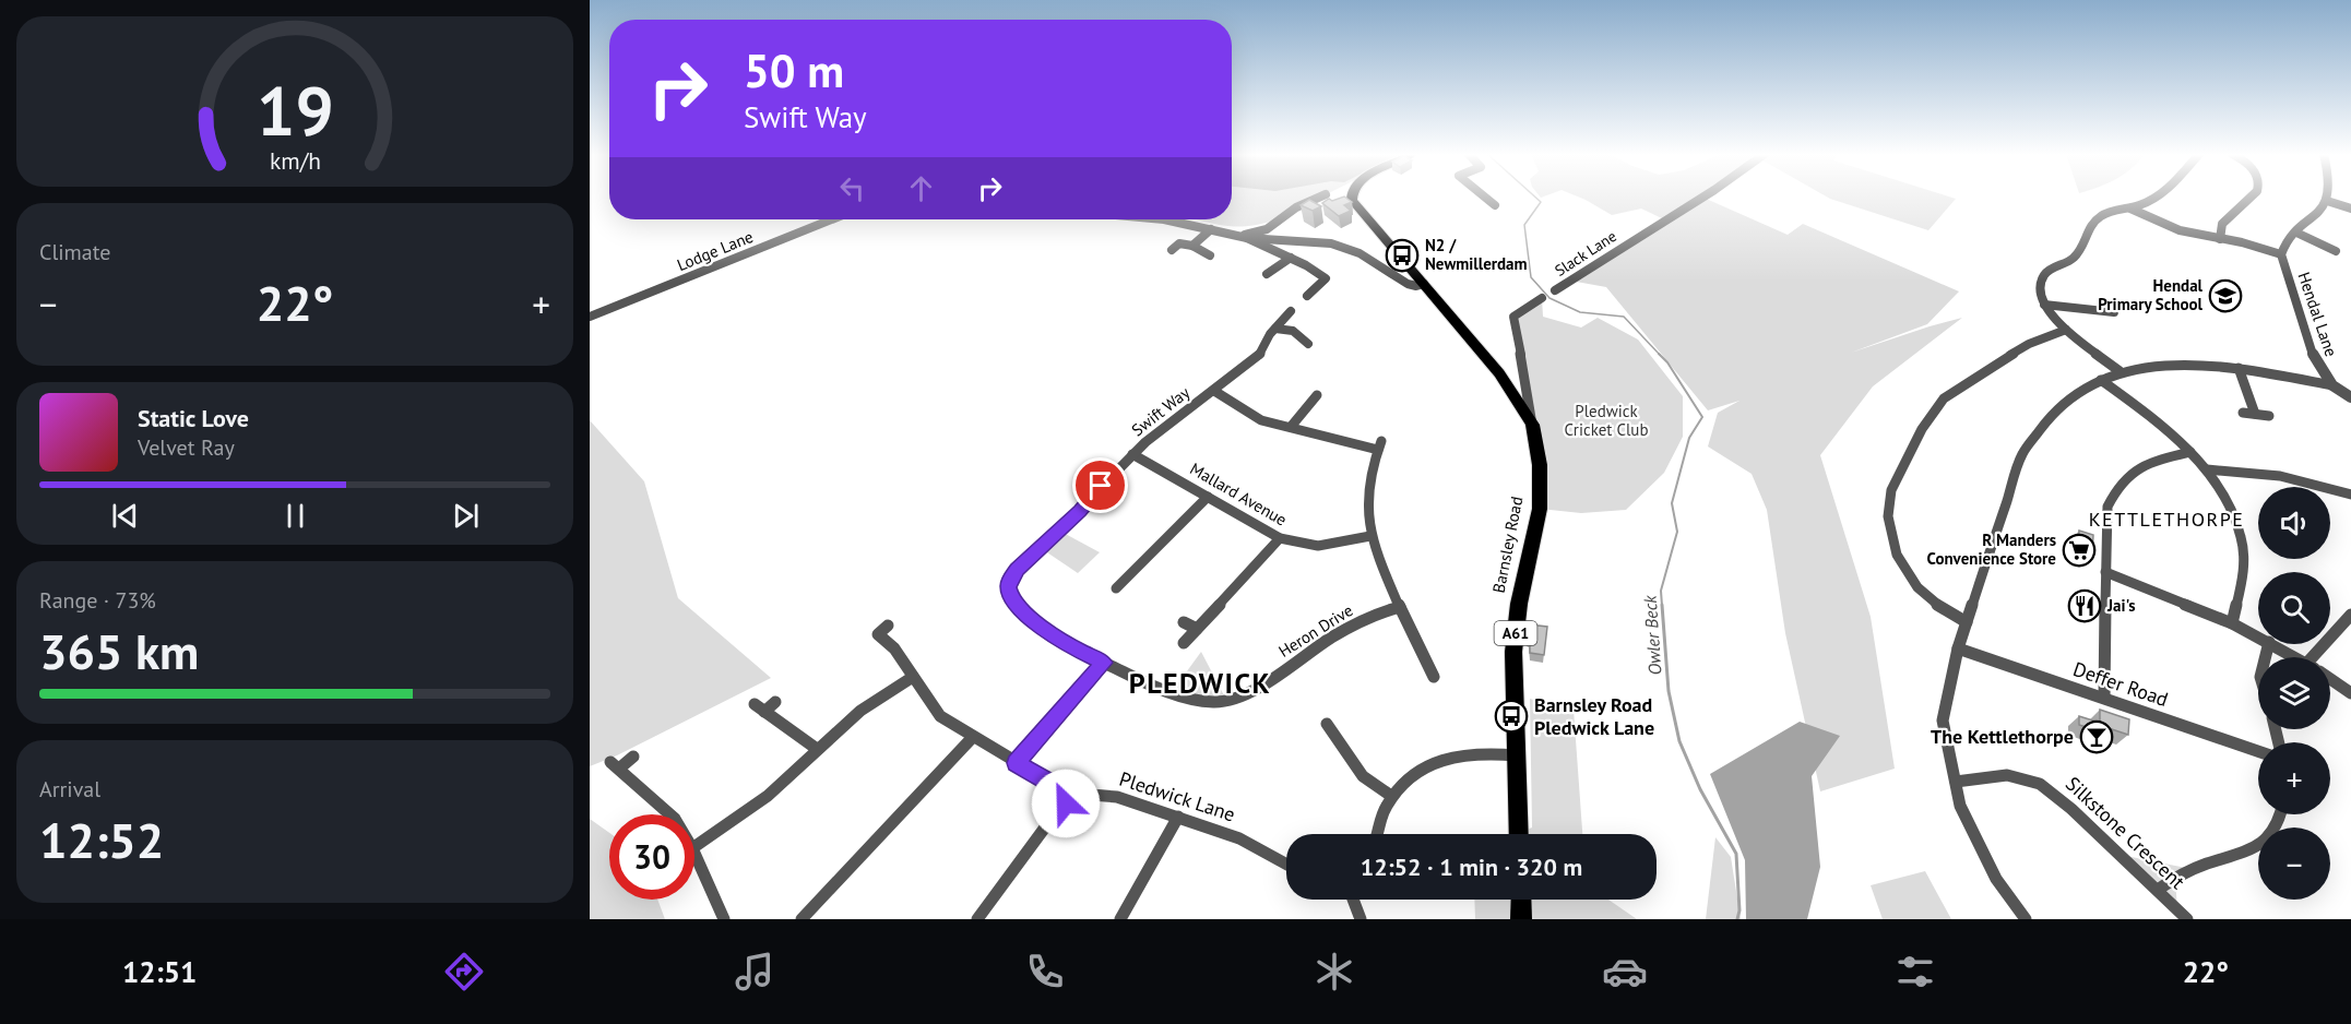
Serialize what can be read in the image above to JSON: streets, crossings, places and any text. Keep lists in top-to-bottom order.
{
  "streets": {
    "main road": ["Barnsley Road", "A61"],
    "street": [
      "Lodge Lane",
      "Slack Lane",
      "Hendal Lane",
      "Swift Way",
      "Mallard Avenue",
      "Heron Drive",
      "Deffer Road",
      "Pledwick Lane",
      "Silkstone Crescent"
    ]
  },
  "crossings": [
    ["Swift Way", "Mallard Avenue"],
    ["Swift Way", "Heron Drive"]
  ],
  "districts": ["KETTLETHORPE", "PLEDWICK"],
  "water": ["Owler Beck"],
  "parks": ["Pledwick Cricket Club"],
  "places": {
    "bus stop": ["N2 / Newmillerdam", "Barnsley Road Pledwick Lane"],
    "school or university": ["Hendal Primary School"],
    "supermarket": ["R Manders Convenience Store"],
    "restaurant": ["Jai's"],
    "bar": ["The Kettlethorpe"]
  },
  "page": {
    "turn": ["50 m", "Swift Way"],
    "tile": [
      "Climate",
      ["Range · 73%", "365 km"],
      ["Arrival", "12:52"]
    ],
    "heat": ["−", "22°", "+"],
    "song": ["Static Love", "Velvet Ray"],
    "map_buttons": ["+", "−"],
    "limit": "30",
    "trip": "12:52 · 1 min · 320 m",
    "tabs": ["12:51", "22°"],
    "gauge": ["19", "km/h"]
  }
}
